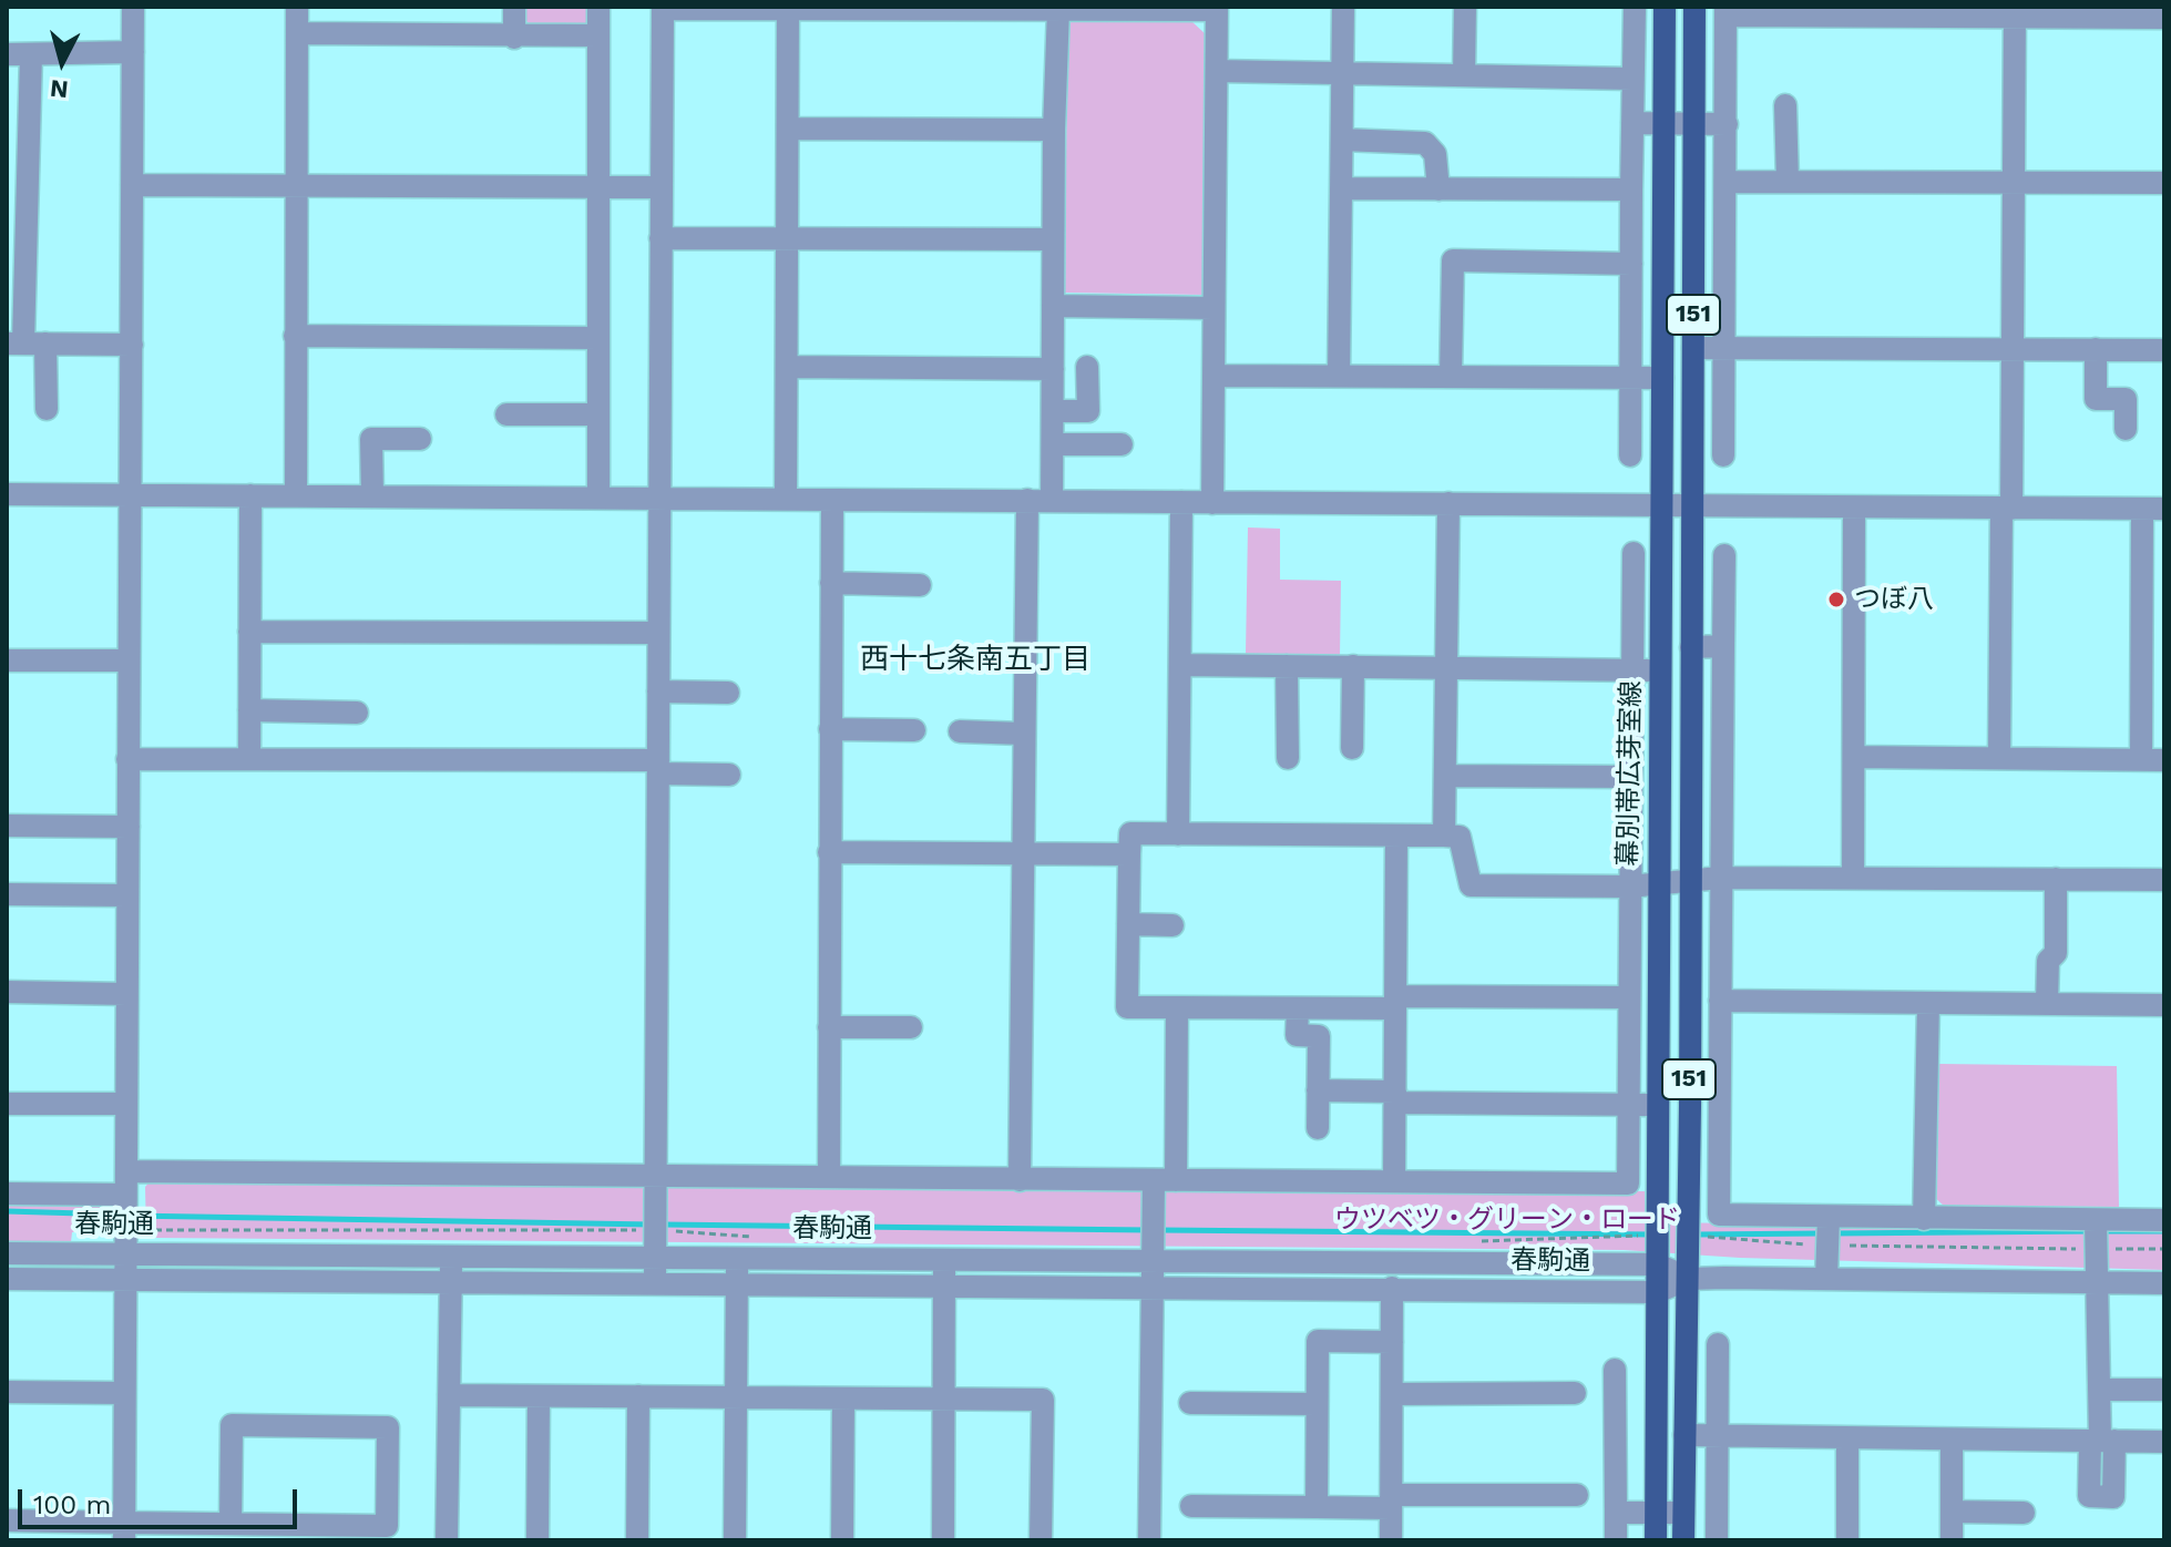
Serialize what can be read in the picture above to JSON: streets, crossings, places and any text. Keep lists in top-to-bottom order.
{
  "streets": {
    "main road": ["151", "幕別帯広芽室線"],
    "street": ["春駒通"]
  },
  "crossings": [
    ["幕別帯広芽室線", "春駒通"]
  ],
  "districts": ["西十七条南五丁目"],
  "parks": ["ウツベツ・グリーン・ロード"],
  "places": ["つぼ八"],
  "scale_bar": "100 m",
  "north": "bottom"
}
